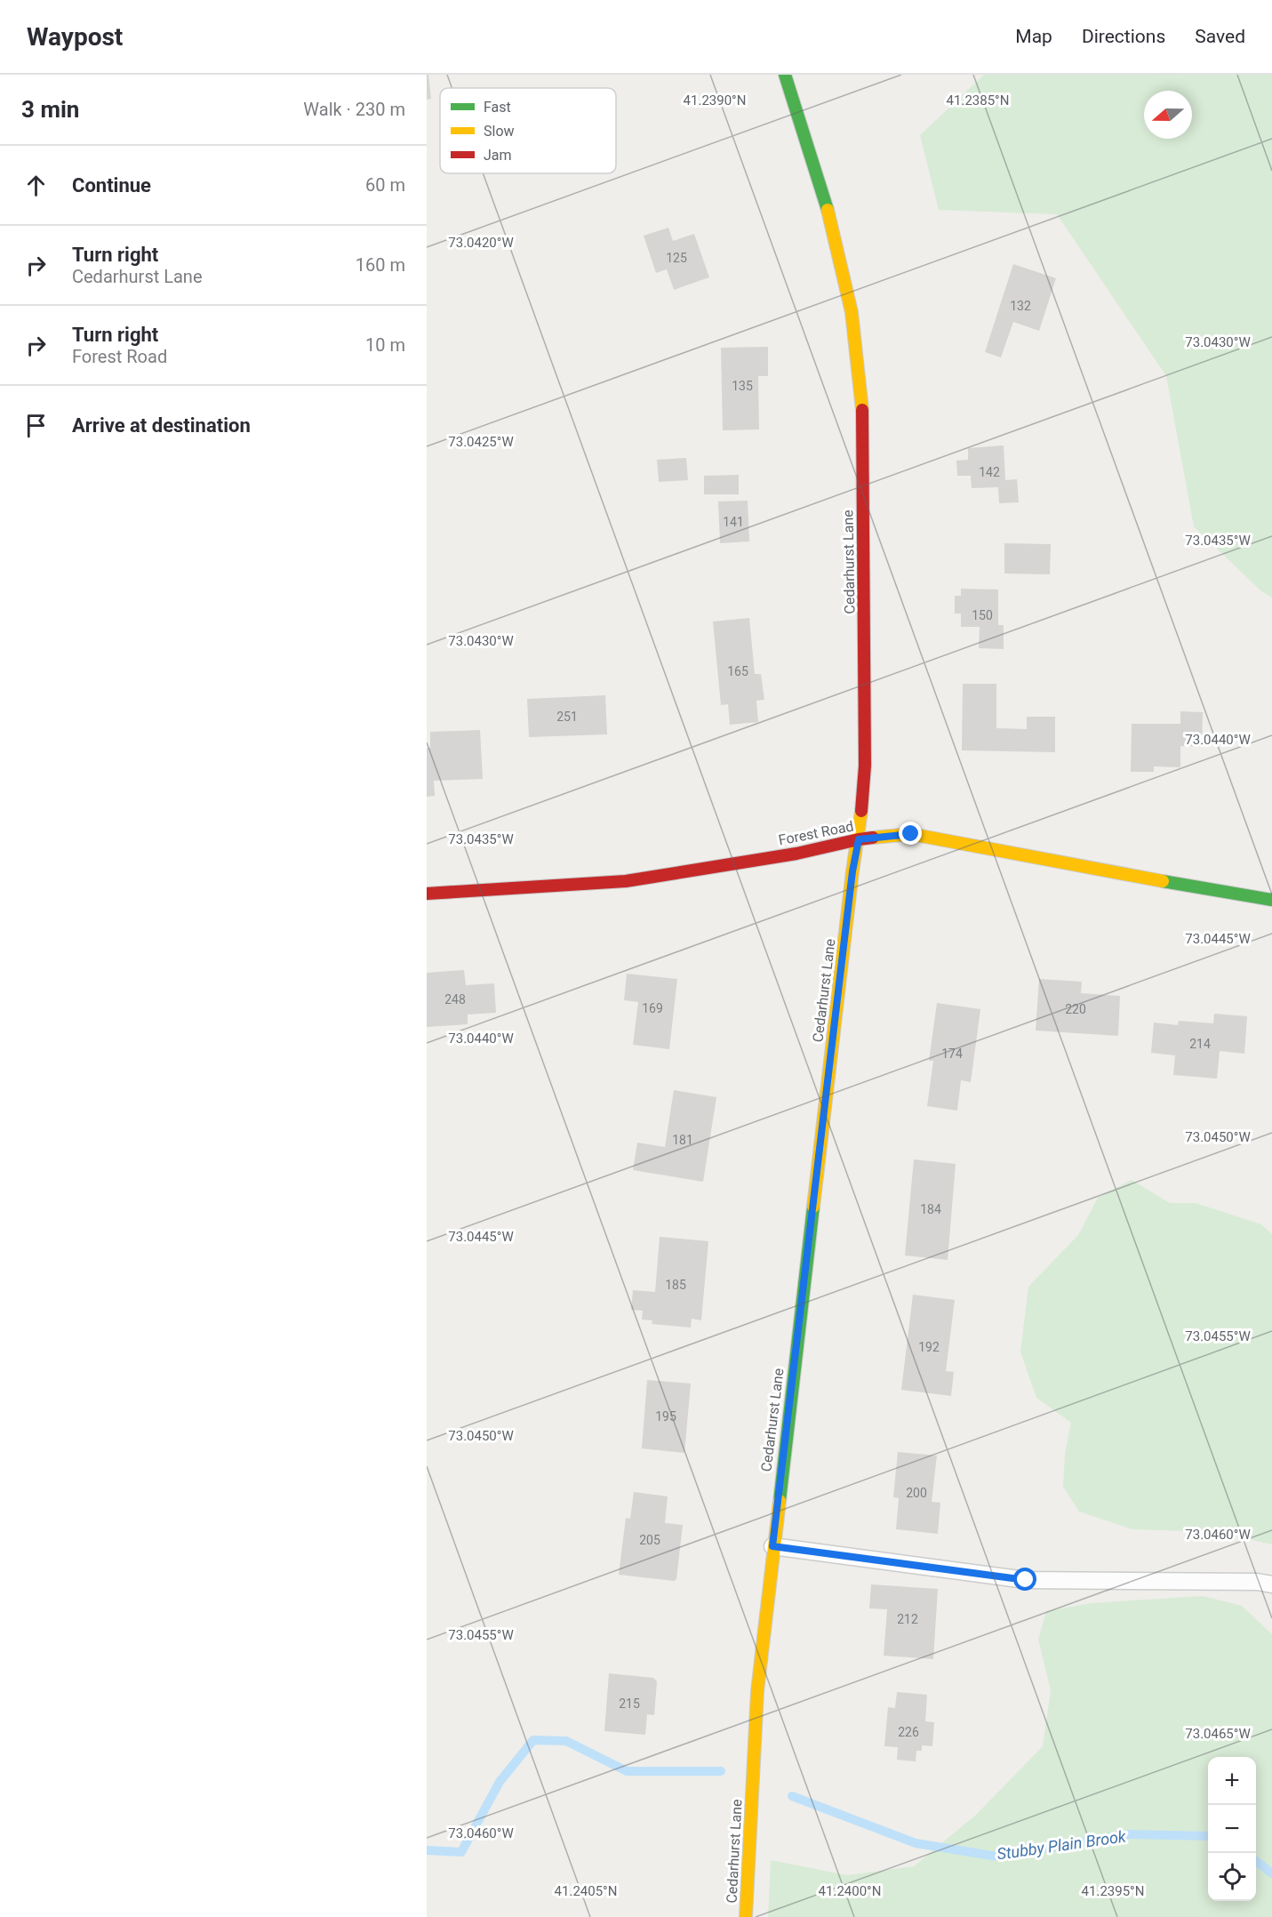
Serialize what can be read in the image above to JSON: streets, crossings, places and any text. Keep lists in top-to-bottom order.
{
  "streets": {
    "street": ["Cedarhurst Lane", "Forest Road"]
  },
  "crossings": [
    ["Cedarhurst Lane", "Forest Road"]
  ],
  "water": ["Stubby Plain Brook"],
  "house_numbers": [
    "125",
    "132",
    "135",
    "142",
    "141",
    "150",
    "165",
    "251",
    "248",
    "169",
    "220",
    "214",
    "174",
    "181",
    "184",
    "185",
    "192",
    "195",
    "200",
    "205",
    "212",
    "215",
    "226"
  ],
  "legend": ["Fast", "Slow", "Jam"],
  "north": "left",
  "page": {
    "header": "Waypost",
    "nav": ["Map", "Directions", "Saved"],
    "heading": ["3 min", "Walk · 230 m"],
    "list": [
      ["Continue", "60 m"],
      ["Turn right", "Cedarhurst Lane", "160 m"],
      ["Turn right", "Forest Road", "10 m"],
      "Arrive at destination"
    ],
    "map_buttons": ["+", "−"]
  },
  "coordinates": [
    "41.2390°N",
    "41.2385°N",
    "73.0420°W",
    "73.0430°W",
    "73.0425°W",
    "73.0435°W",
    "73.0440°W",
    "73.0445°W",
    "73.0450°W",
    "73.0455°W",
    "73.0460°W",
    "73.0465°W",
    "41.2405°N",
    "41.2400°N",
    "41.2395°N"
  ]
}
